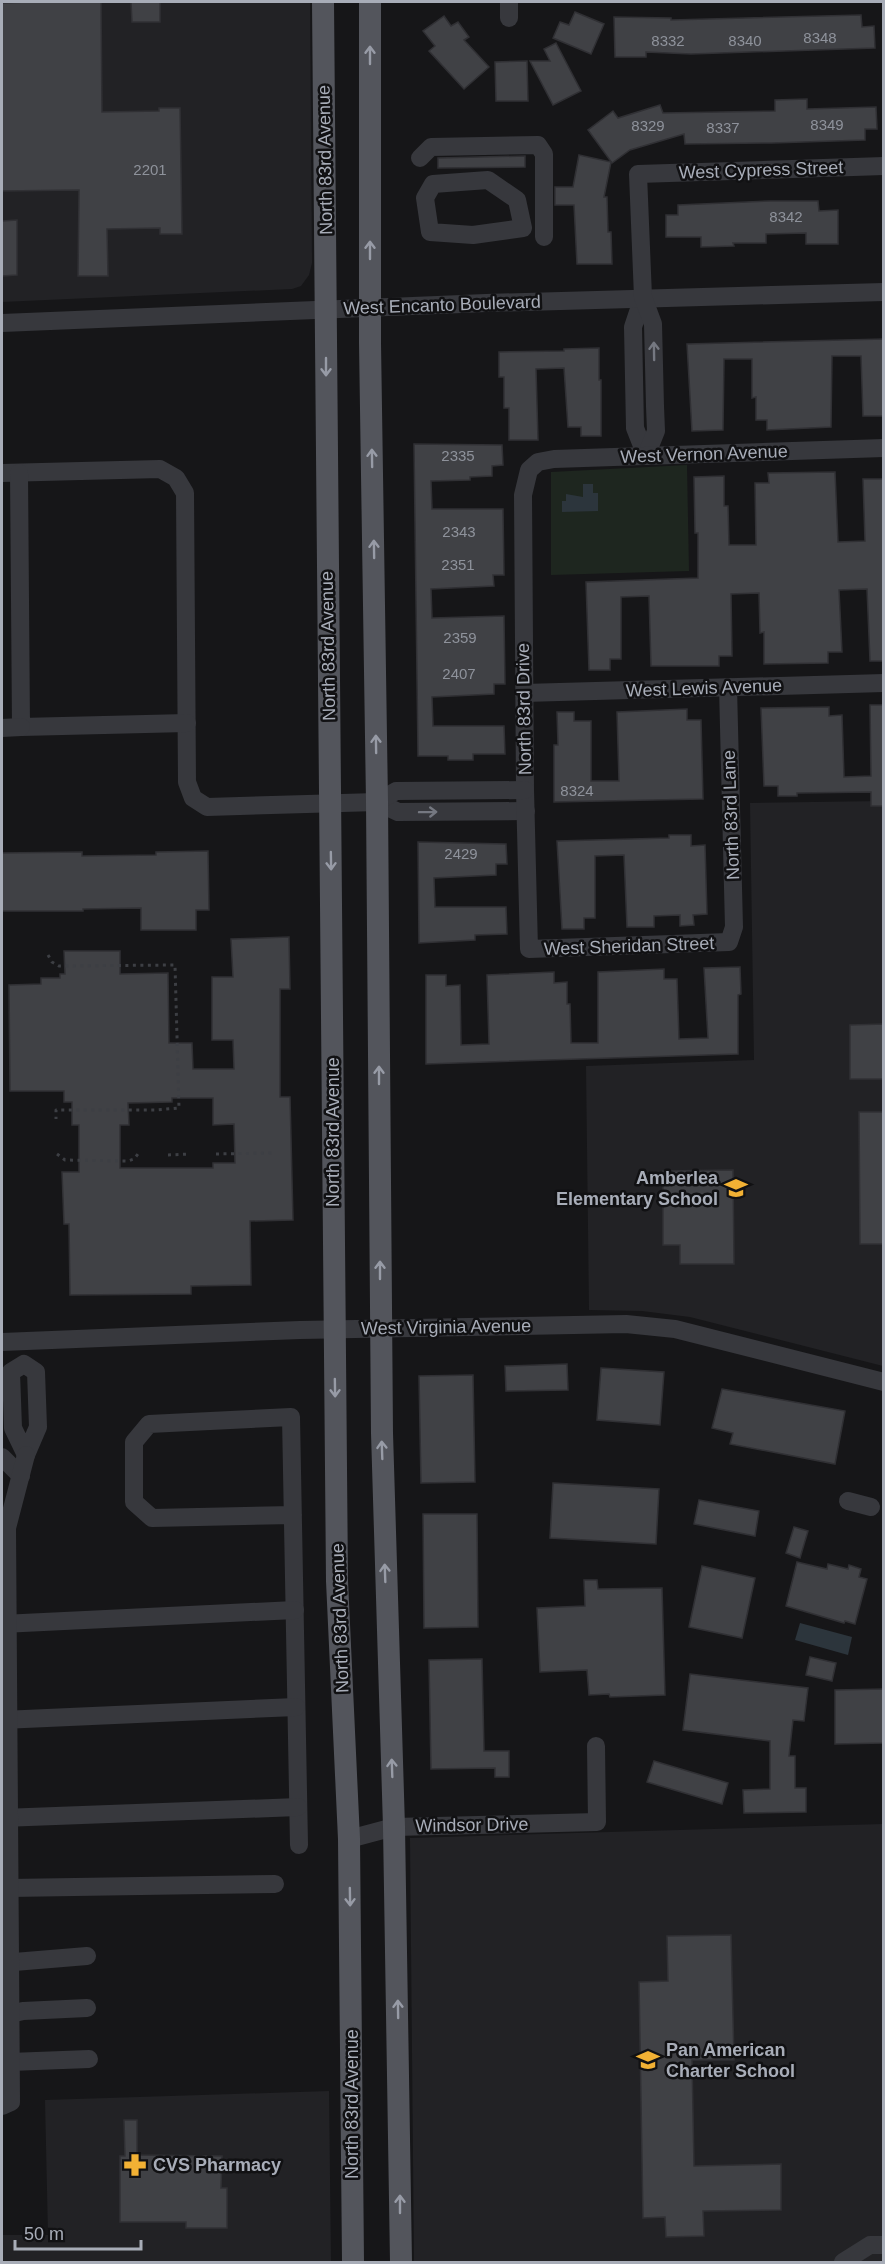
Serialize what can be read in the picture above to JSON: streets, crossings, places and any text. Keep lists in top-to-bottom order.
{
  "streets": {
    "main road": ["North 83rd Avenue"],
    "street": [
      "West Cypress Street",
      "West Encanto Boulevard",
      "West Vernon Avenue",
      "West Lewis Avenue",
      "North 83rd Drive",
      "North 83rd Lane",
      "West Sheridan Street",
      "West Virginia Avenue",
      "Windsor Drive"
    ]
  },
  "crossings": [
    ["North 83rd Avenue", "West Encanto Boulevard"],
    ["North 83rd Avenue", "West Virginia Avenue"],
    ["North 83rd Avenue", "Windsor Drive"],
    ["West Cypress Street", "West Encanto Boulevard"],
    ["West Vernon Avenue", "North 83rd Drive"],
    ["West Lewis Avenue", "North 83rd Drive"],
    ["West Lewis Avenue", "North 83rd Lane"],
    ["North 83rd Drive", "West Sheridan Street"],
    ["North 83rd Lane", "West Sheridan Street"]
  ],
  "places": {
    "school or university": ["Amberlea Elementary School", "Pan American Charter School"],
    "pharmacy": ["CVS Pharmacy"]
  },
  "house_numbers": [
    "8348",
    "8332",
    "8340",
    "8349",
    "8329",
    "8337",
    "2201",
    "8342",
    "2335",
    "2343",
    "2351",
    "2359",
    "2407",
    "8324",
    "2429"
  ],
  "scale_bar": "50 m"
}
